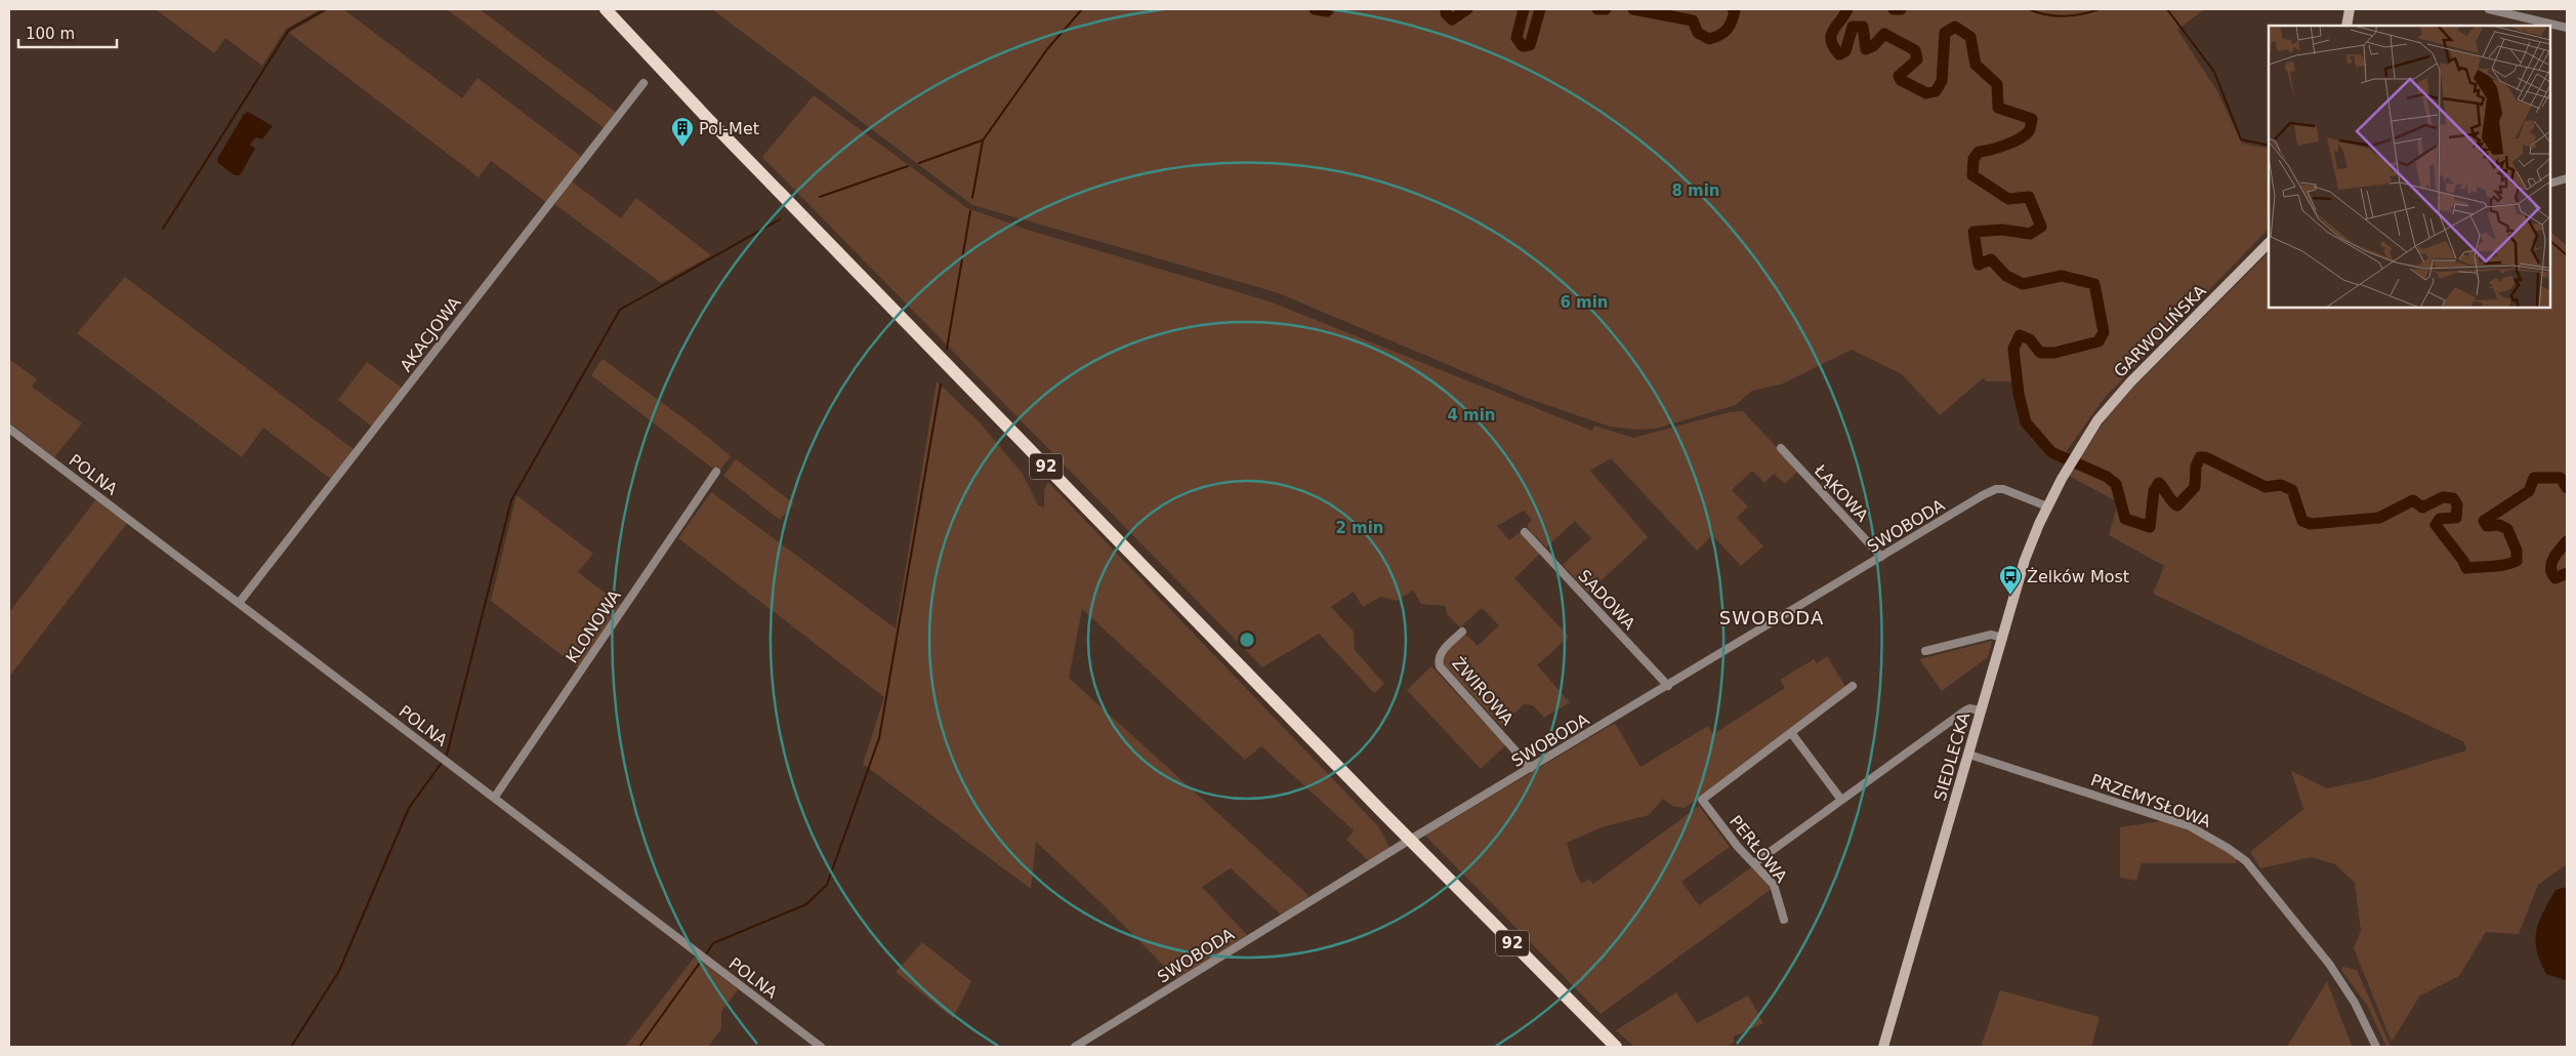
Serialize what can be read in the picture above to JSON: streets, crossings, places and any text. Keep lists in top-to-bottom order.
{
  "streets": {
    "main road": ["GARWOLIŃSKA", "92", "SIEDLECKA"],
    "street": [
      "AKACJOWA",
      "POLNA",
      "ŁĄKOWA",
      "SWOBODA",
      "SADOWA",
      "KLONOWA",
      "ŻWIROWA",
      "PRZEMYSŁOWA",
      "PERŁOWA"
    ]
  },
  "crossings": [
    ["GARWOLIŃSKA", "SIEDLECKA"],
    ["AKACJOWA", "POLNA"],
    ["92", "SWOBODA"],
    ["POLNA", "KLONOWA"],
    ["ŁĄKOWA", "SWOBODA"],
    ["SWOBODA", "SADOWA"],
    ["SWOBODA", "ŻWIROWA"],
    ["SWOBODA", "SIEDLECKA"],
    ["SIEDLECKA", "PRZEMYSŁOWA"]
  ],
  "districts": ["SWOBODA"],
  "places": {
    "building": ["Pol-Met"],
    "bus stop": ["Żelków Most"]
  },
  "scale_bar": "100 m",
  "rings": [
    "8 min",
    "6 min",
    "4 min",
    "2 min"
  ]
}
